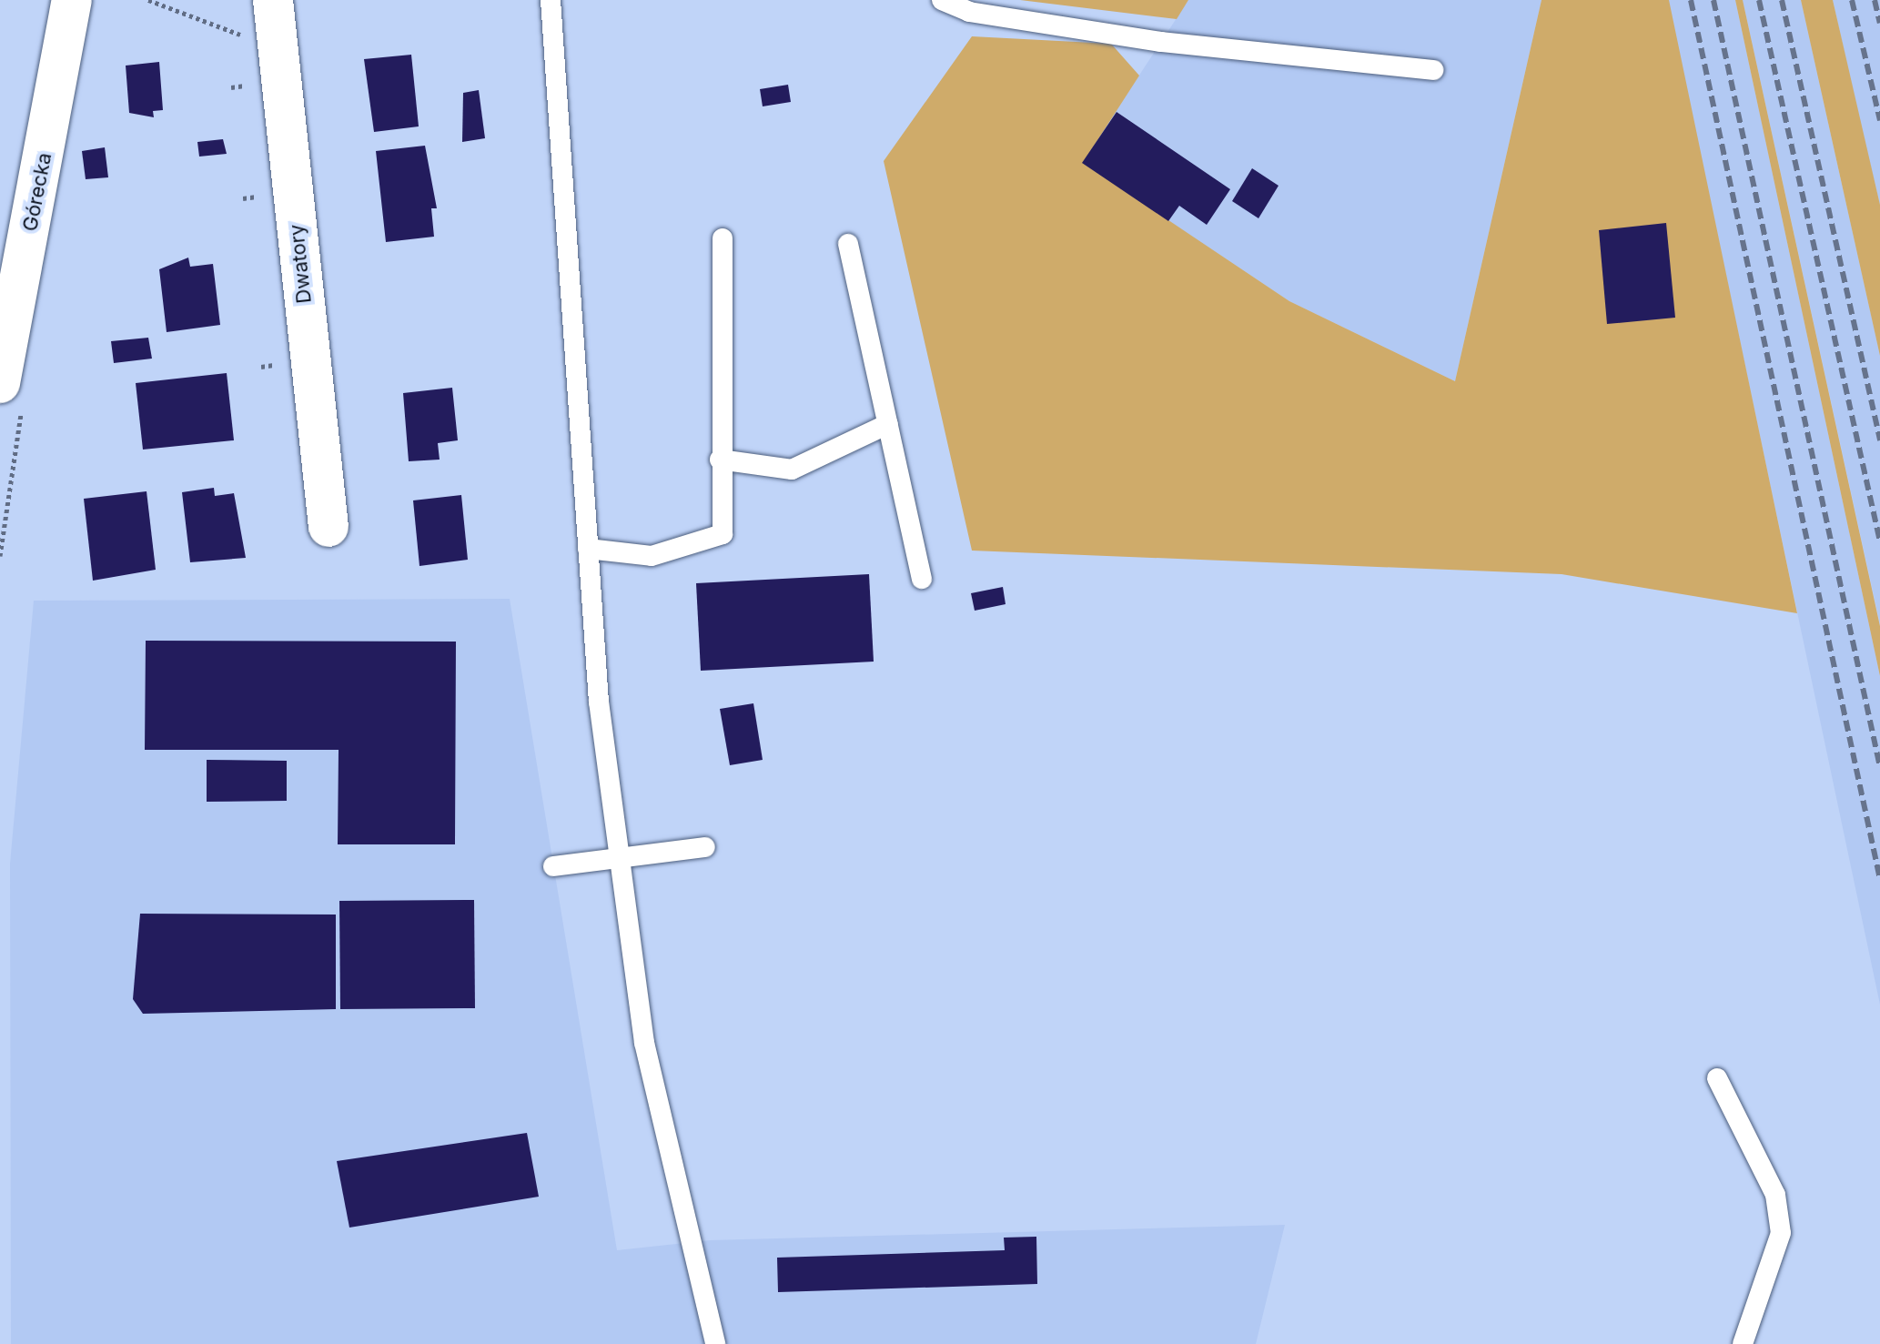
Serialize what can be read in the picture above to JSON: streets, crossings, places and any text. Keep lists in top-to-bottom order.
{
  "streets": {
    "street": ["Górecka", "Dwatory"]
  }
}
